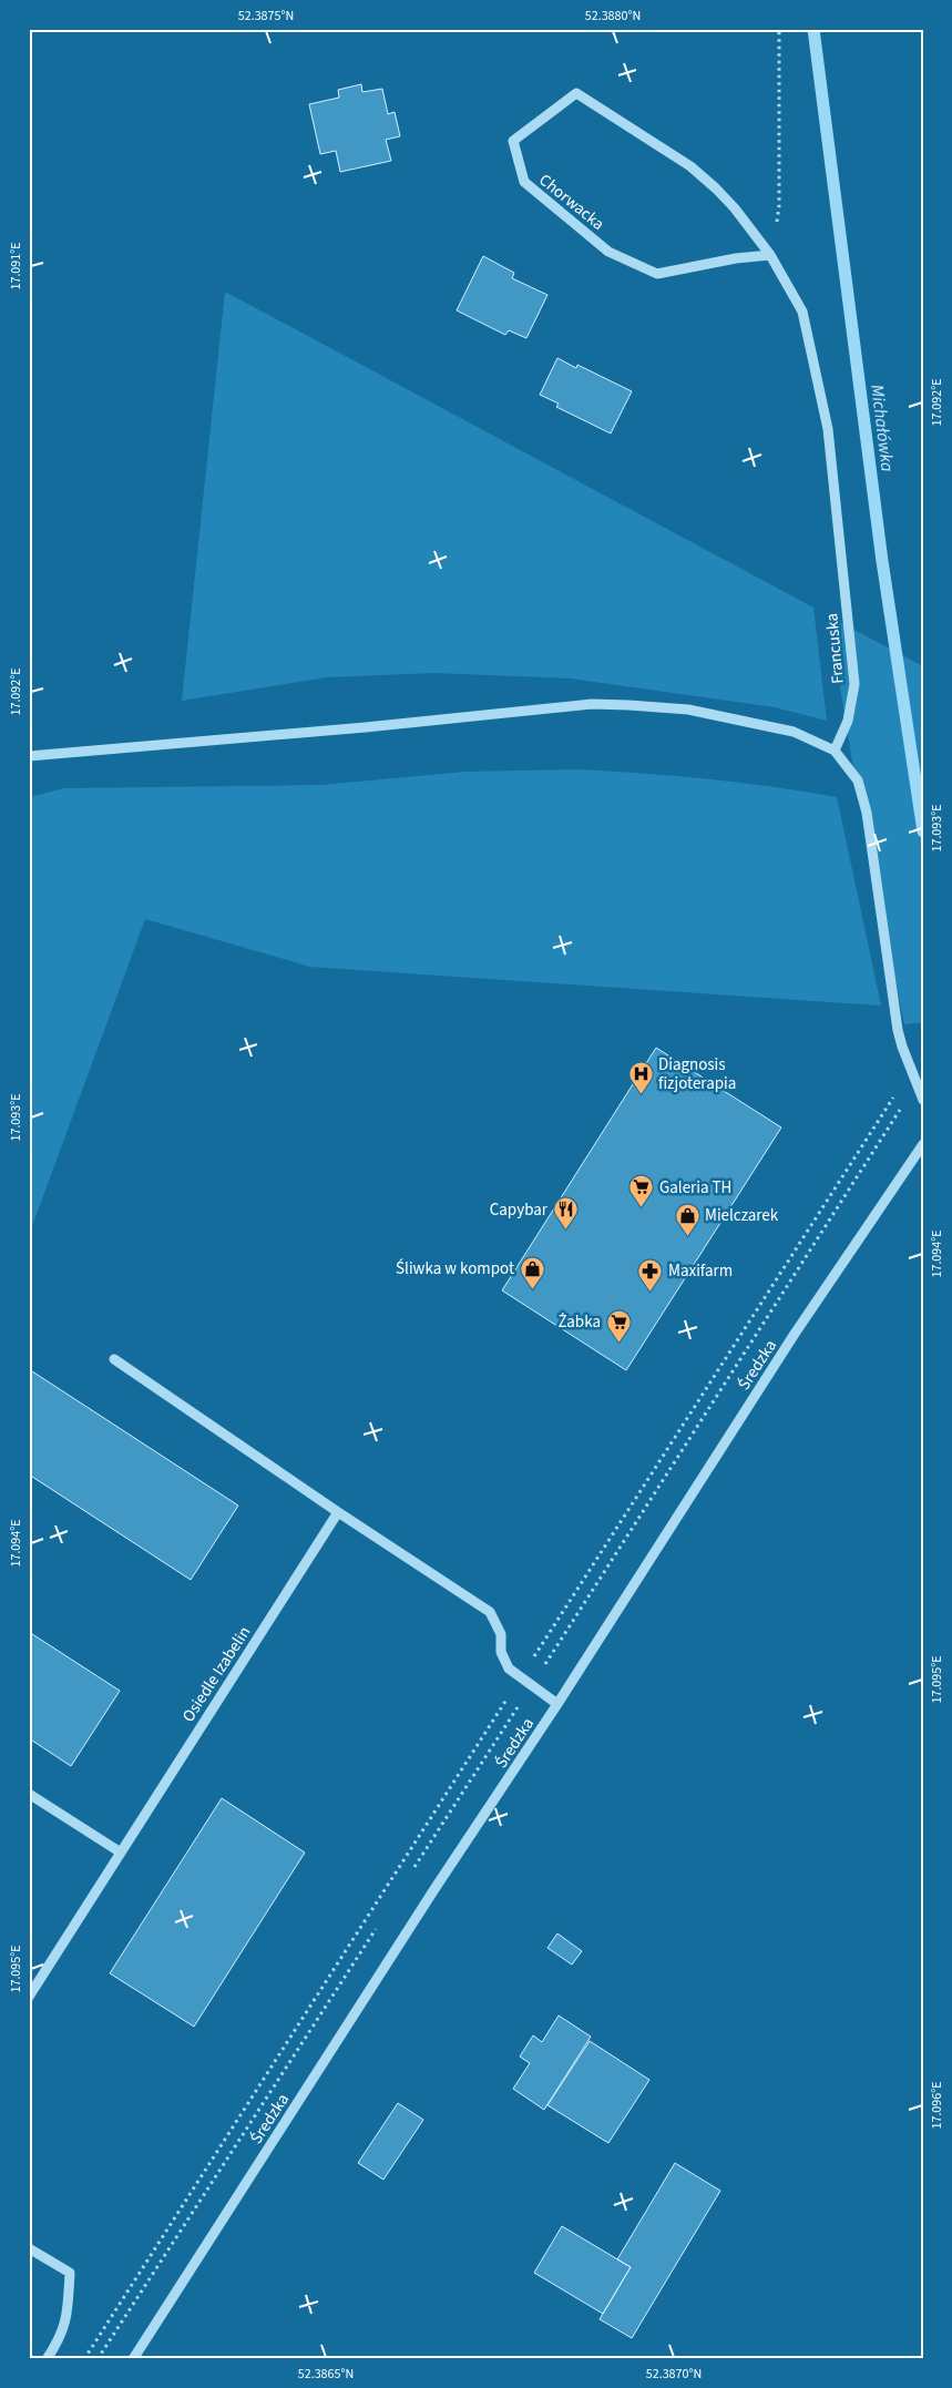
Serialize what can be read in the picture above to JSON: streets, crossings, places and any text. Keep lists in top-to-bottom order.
{
  "streets": {
    "street": [
      "Chorwacka",
      "Francuska",
      "Średzka",
      "Osiedle Izabelin"
    ]
  },
  "crossings": [
    ["Chorwacka", "Francuska"]
  ],
  "water": ["Michałówka"],
  "places": {
    "hospital": ["Diagnosis fizjoterapia"],
    "supermarket": ["Galeria TH", "Żabka"],
    "restaurant": ["Capybar"],
    "shop": ["Mielczarek", "Śliwka w kompot"],
    "pharmacy": ["Maxifarm"]
  },
  "coordinates": [
    "52.3875°N",
    "52.3880°N",
    "17.091°E",
    "17.092°E",
    "17.093°E",
    "17.094°E",
    "17.095°E",
    "17.096°E",
    "52.3865°N",
    "52.3870°N"
  ]
}
